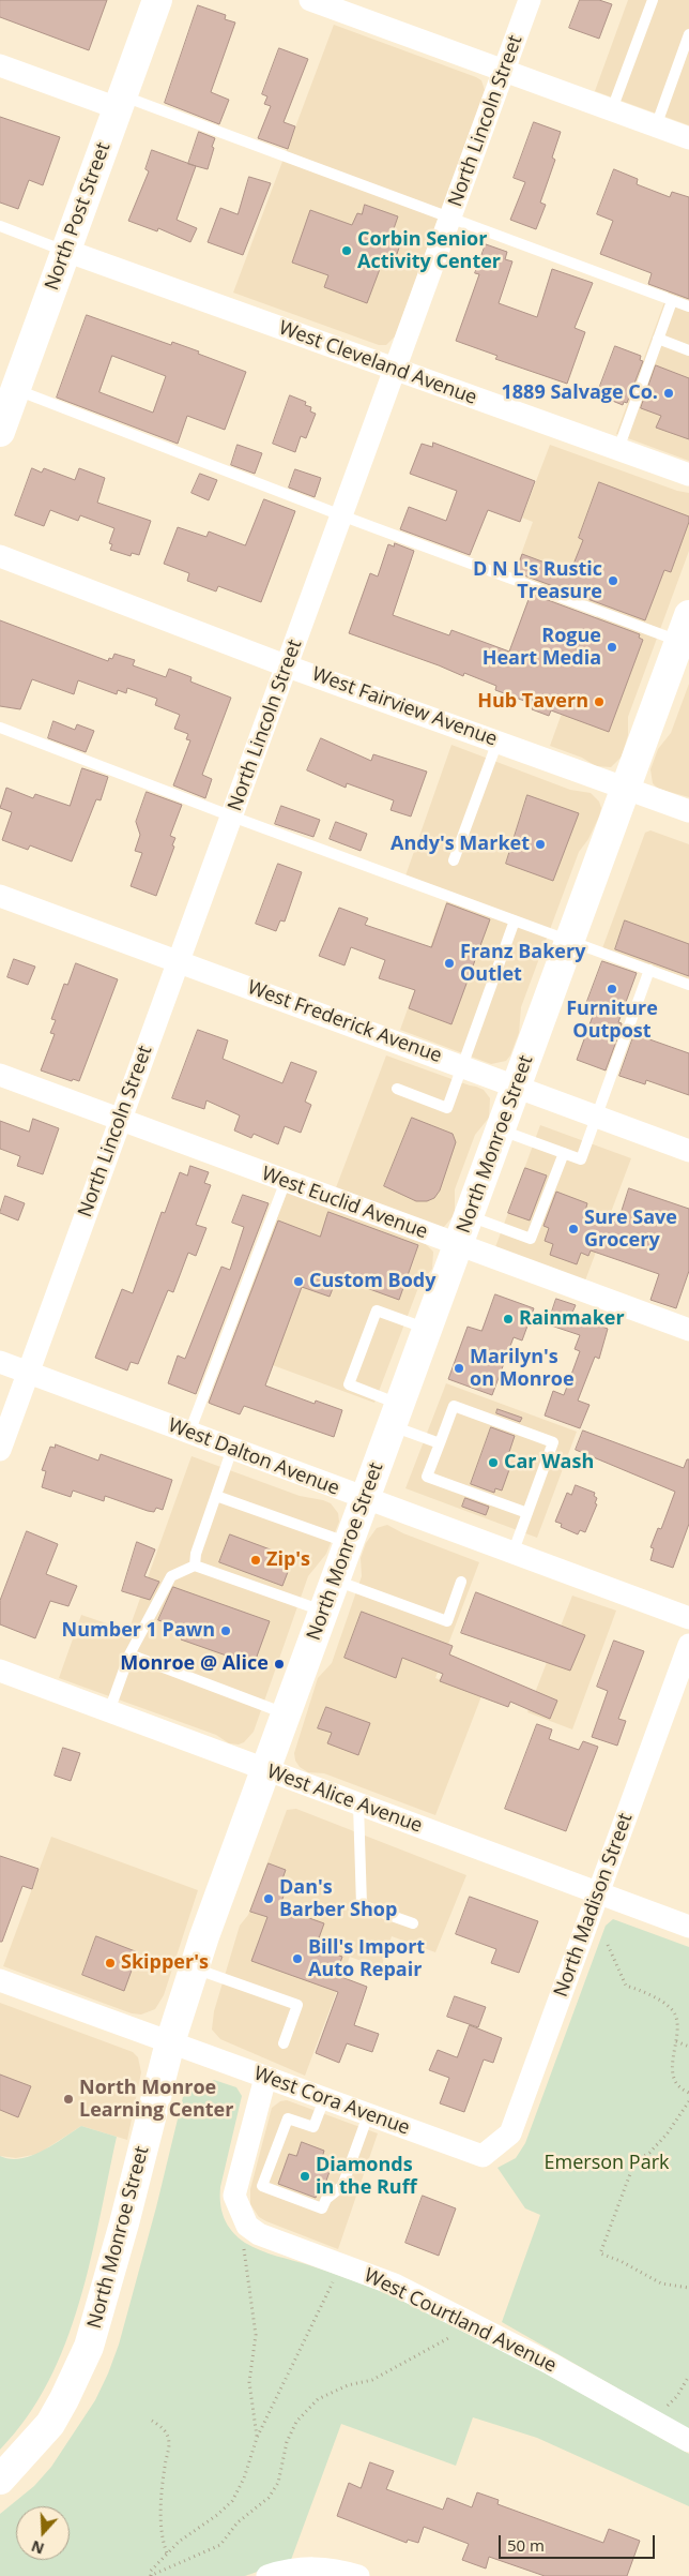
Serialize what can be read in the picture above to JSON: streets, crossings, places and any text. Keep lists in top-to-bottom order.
{
  "streets": {
    "main road": ["North Post Street", "North Monroe Street"],
    "street": [
      "North Lincoln Street",
      "West Cleveland Avenue",
      "West Fairview Avenue",
      "West Frederick Avenue",
      "West Euclid Avenue",
      "West Dalton Avenue",
      "West Alice Avenue",
      "North Madison Street",
      "West Cora Avenue",
      "West Courtland Avenue"
    ]
  },
  "crossings": [
    ["North Lincoln Street", "West Cleveland Avenue"],
    ["North Lincoln Street", "West Fairview Avenue"],
    ["North Lincoln Street", "West Frederick Avenue"],
    ["North Lincoln Street", "West Euclid Avenue"],
    ["North Lincoln Street", "West Dalton Avenue"],
    ["North Post Street", "West Cleveland Avenue"],
    ["West Fairview Avenue", "North Monroe Street"],
    ["West Frederick Avenue", "North Monroe Street"],
    ["North Monroe Street", "West Euclid Avenue"],
    ["North Monroe Street", "West Dalton Avenue"],
    ["North Monroe Street", "West Alice Avenue"],
    ["North Monroe Street", "West Cora Avenue"],
    ["West Alice Avenue", "North Madison Street"],
    ["North Madison Street", "West Cora Avenue"],
    ["West Cora Avenue", "West Courtland Avenue"]
  ],
  "parks": ["Emerson Park"],
  "places": [
    "Corbin Senior Activity Center",
    "1889 Salvage Co.",
    "D N L's Rustic Treasure",
    "Rogue Heart Media",
    "Hub Tavern",
    "Andy's Market",
    "Franz Bakery Outlet",
    "Furniture Outpost",
    "Sure Save Grocery",
    "Custom Body",
    "Rainmaker",
    "Marilyn's on Monroe",
    "Car Wash",
    "Zip's",
    "Number 1 Pawn",
    "Monroe @ Alice",
    "Dan's Barber Shop",
    "Bill's Import Auto Repair",
    "Skipper's",
    "North Monroe Learning Center",
    "Diamonds in the Ruff"
  ],
  "scale_bar": "50 m",
  "north": "bottom"
}
